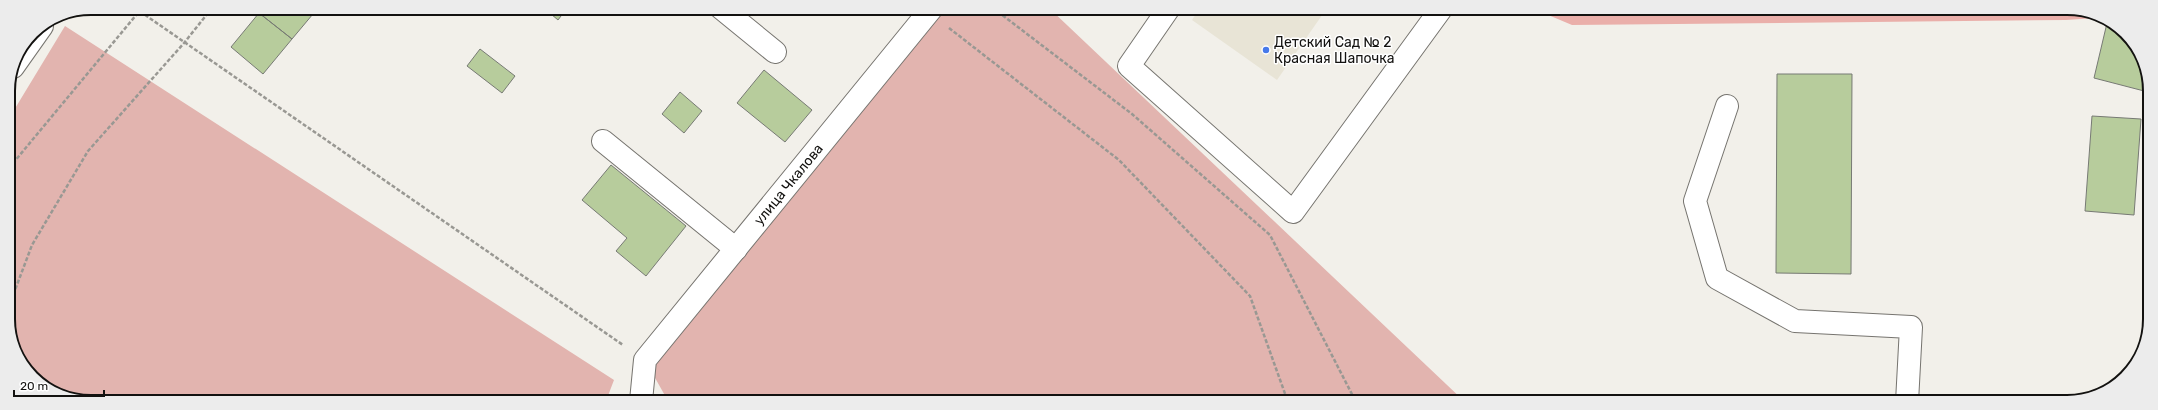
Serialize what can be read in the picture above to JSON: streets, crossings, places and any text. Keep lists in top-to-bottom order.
{
  "streets": {
    "street": ["улица Чкалова"]
  },
  "places": ["Детский Сад № 2 Красная Шапочка"],
  "scale_bar": "20 m"
}
